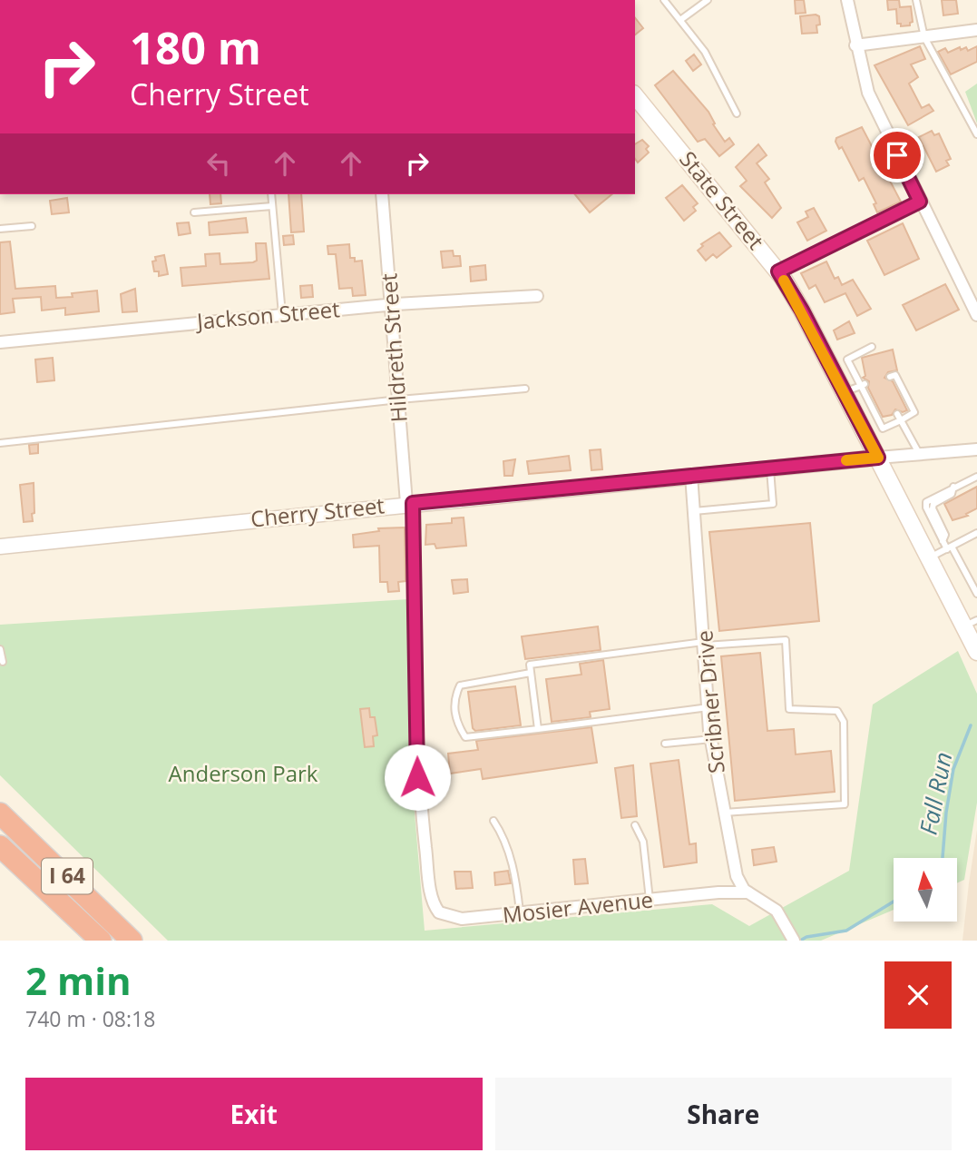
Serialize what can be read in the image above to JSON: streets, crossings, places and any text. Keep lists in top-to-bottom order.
{
  "streets": {
    "highway": ["I 64"],
    "main road": ["State Street"],
    "street": [
      "Jackson Street",
      "Hildreth Street",
      "Cherry Street",
      "Scribner Drive",
      "Mosier Avenue"
    ]
  },
  "crossings": [
    ["State Street", "Cherry Street"],
    ["Jackson Street", "Hildreth Street"],
    ["Hildreth Street", "Cherry Street"],
    ["Hildreth Street", "Mosier Avenue"],
    ["Cherry Street", "Scribner Drive"],
    ["Scribner Drive", "Mosier Avenue"]
  ],
  "water": ["Fall Run"],
  "parks": ["Anderson Park"],
  "north": "top",
  "page": {
    "turn": ["180 m", "Cherry Street"],
    "heading": ["2 min", "740 m · 08:18"],
    "buttons": ["Exit", "Share"]
  }
}
